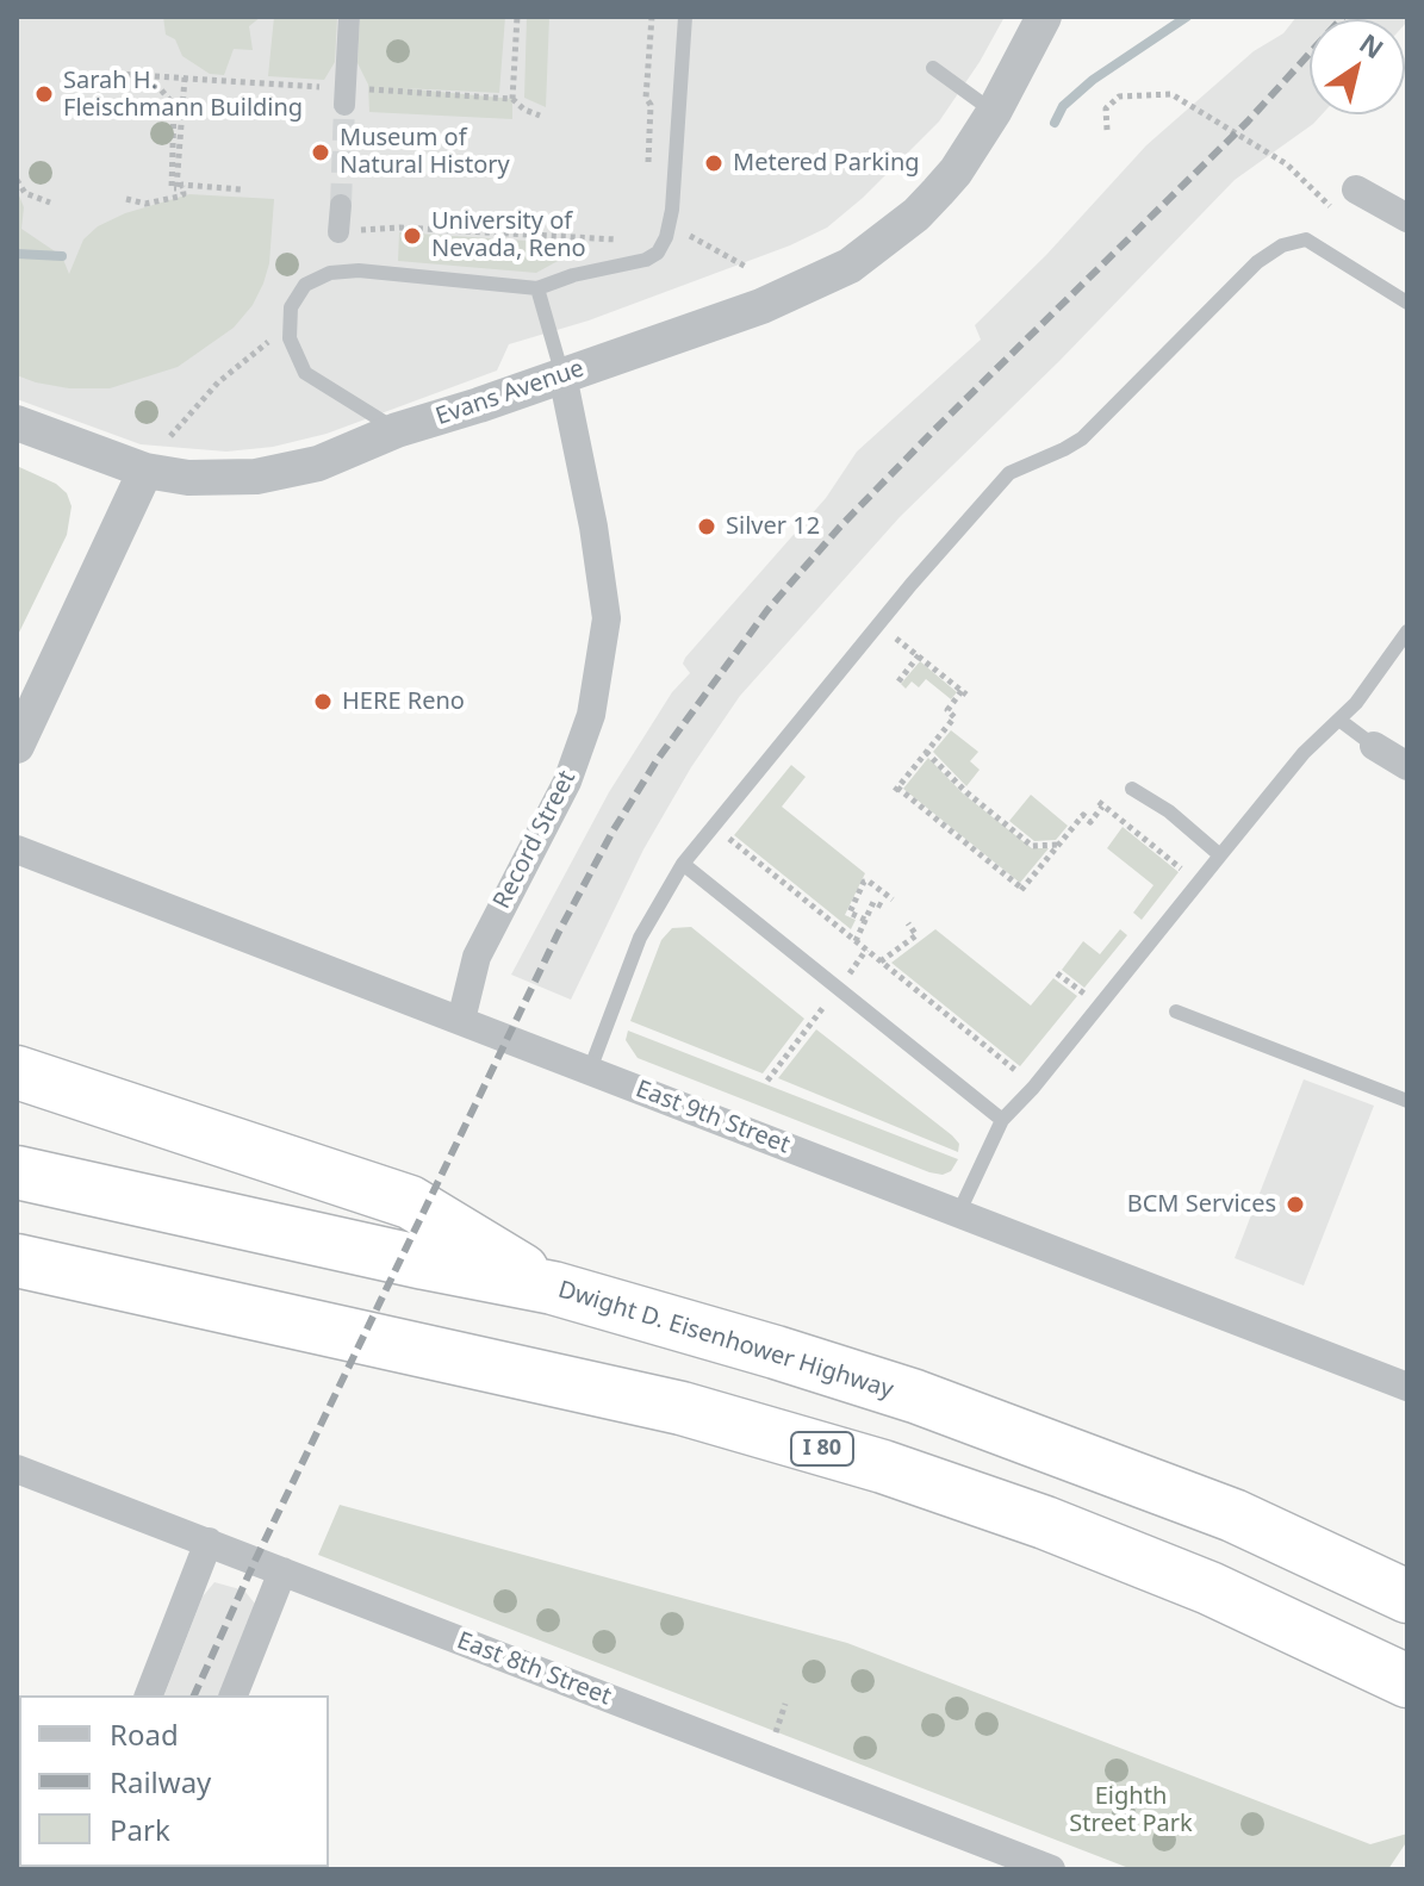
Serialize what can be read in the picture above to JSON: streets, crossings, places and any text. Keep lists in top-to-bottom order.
{
  "streets": {
    "highway": ["Dwight D. Eisenhower Highway", "I 80"],
    "street": [
      "Evans Avenue",
      "Record Street",
      "East 9th Street",
      "East 8th Street"
    ]
  },
  "crossings": [
    ["Evans Avenue", "Record Street"],
    ["Record Street", "East 9th Street"]
  ],
  "parks": ["Eighth Street Park"],
  "places": [
    "Sarah H. Fleischmann Building",
    "Museum of Natural History",
    "Metered Parking",
    "University of Nevada, Reno",
    "Silver 12",
    "HERE Reno",
    "BCM Services"
  ],
  "legend": ["Road", "Railway", "Park"],
  "north": "top right"
}
